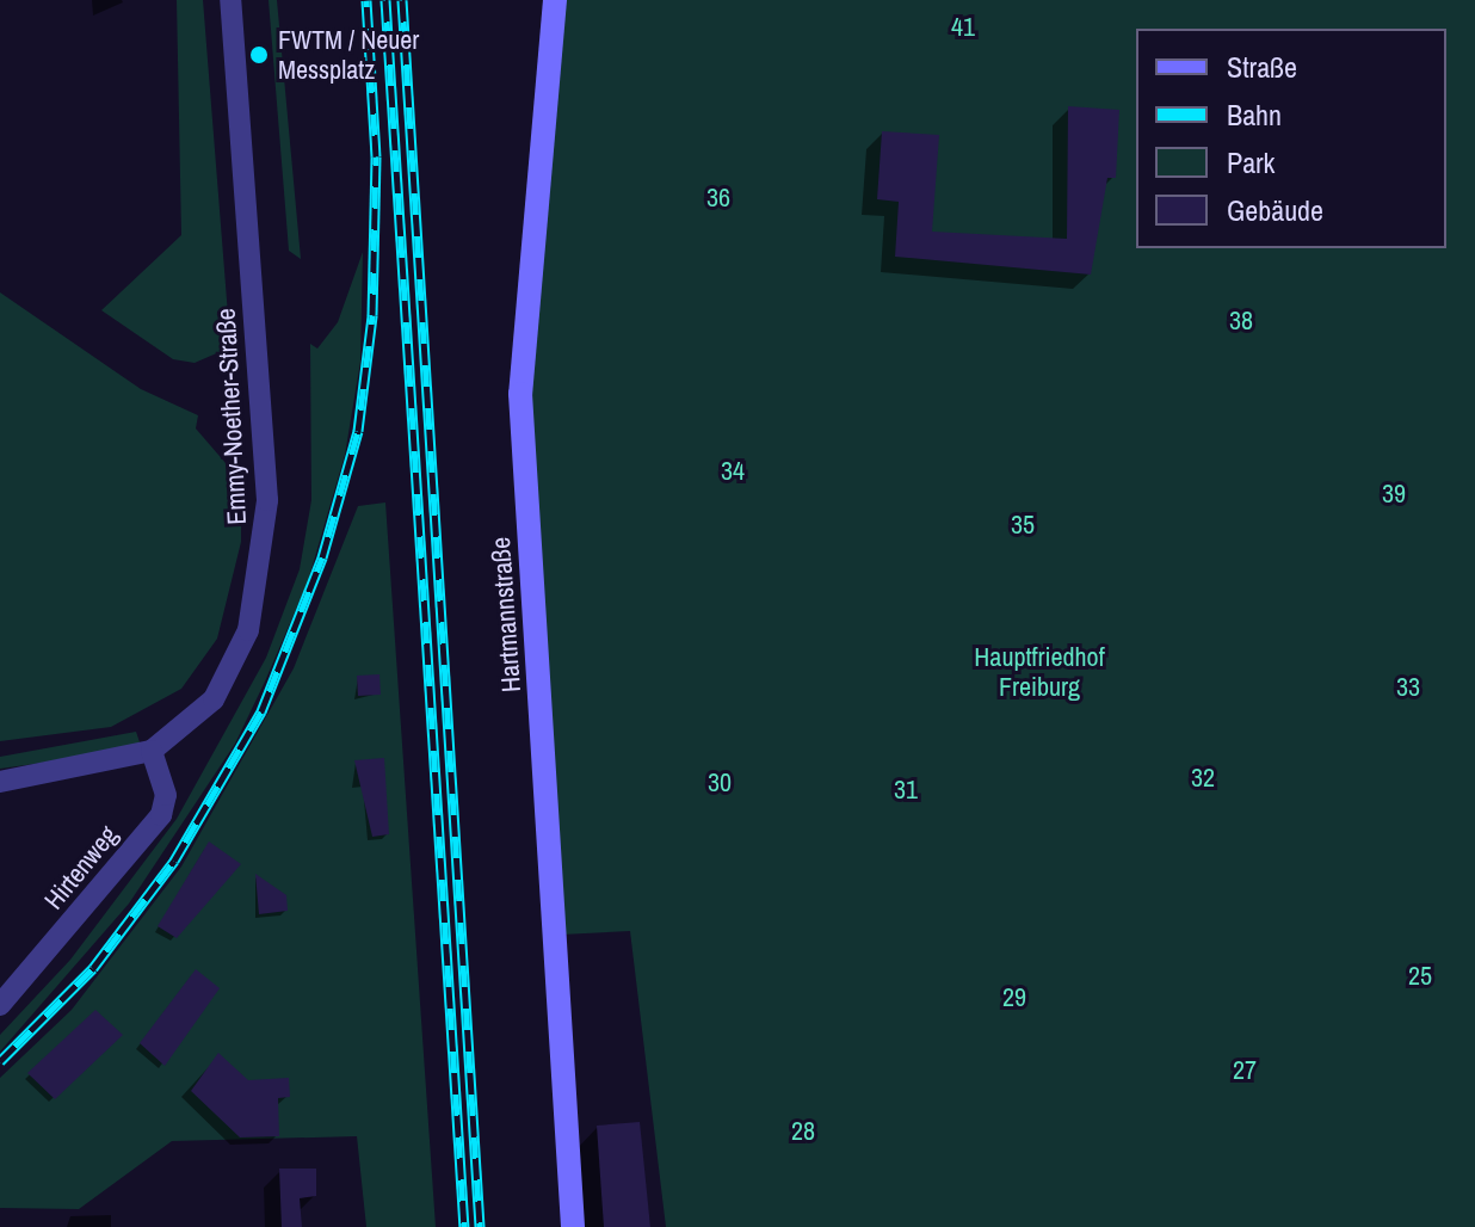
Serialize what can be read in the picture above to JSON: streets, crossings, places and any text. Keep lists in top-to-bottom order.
{
  "streets": {
    "street": ["Emmy-Noether-Straße", "Hartmannstraße", "Hirtenweg"]
  },
  "crossings": [
    ["Emmy-Noether-Straße", "Hirtenweg"]
  ],
  "parks": [
    "41",
    "36",
    "38",
    "34",
    "39",
    "35",
    "Hauptfriedhof Freiburg",
    "33",
    "32",
    "30",
    "31",
    "25",
    "29",
    "27",
    "28"
  ],
  "places": ["FWTM / Neuer Messplatz"],
  "legend": [
    "Straße",
    "Bahn",
    "Park",
    "Gebäude"
  ]
}
